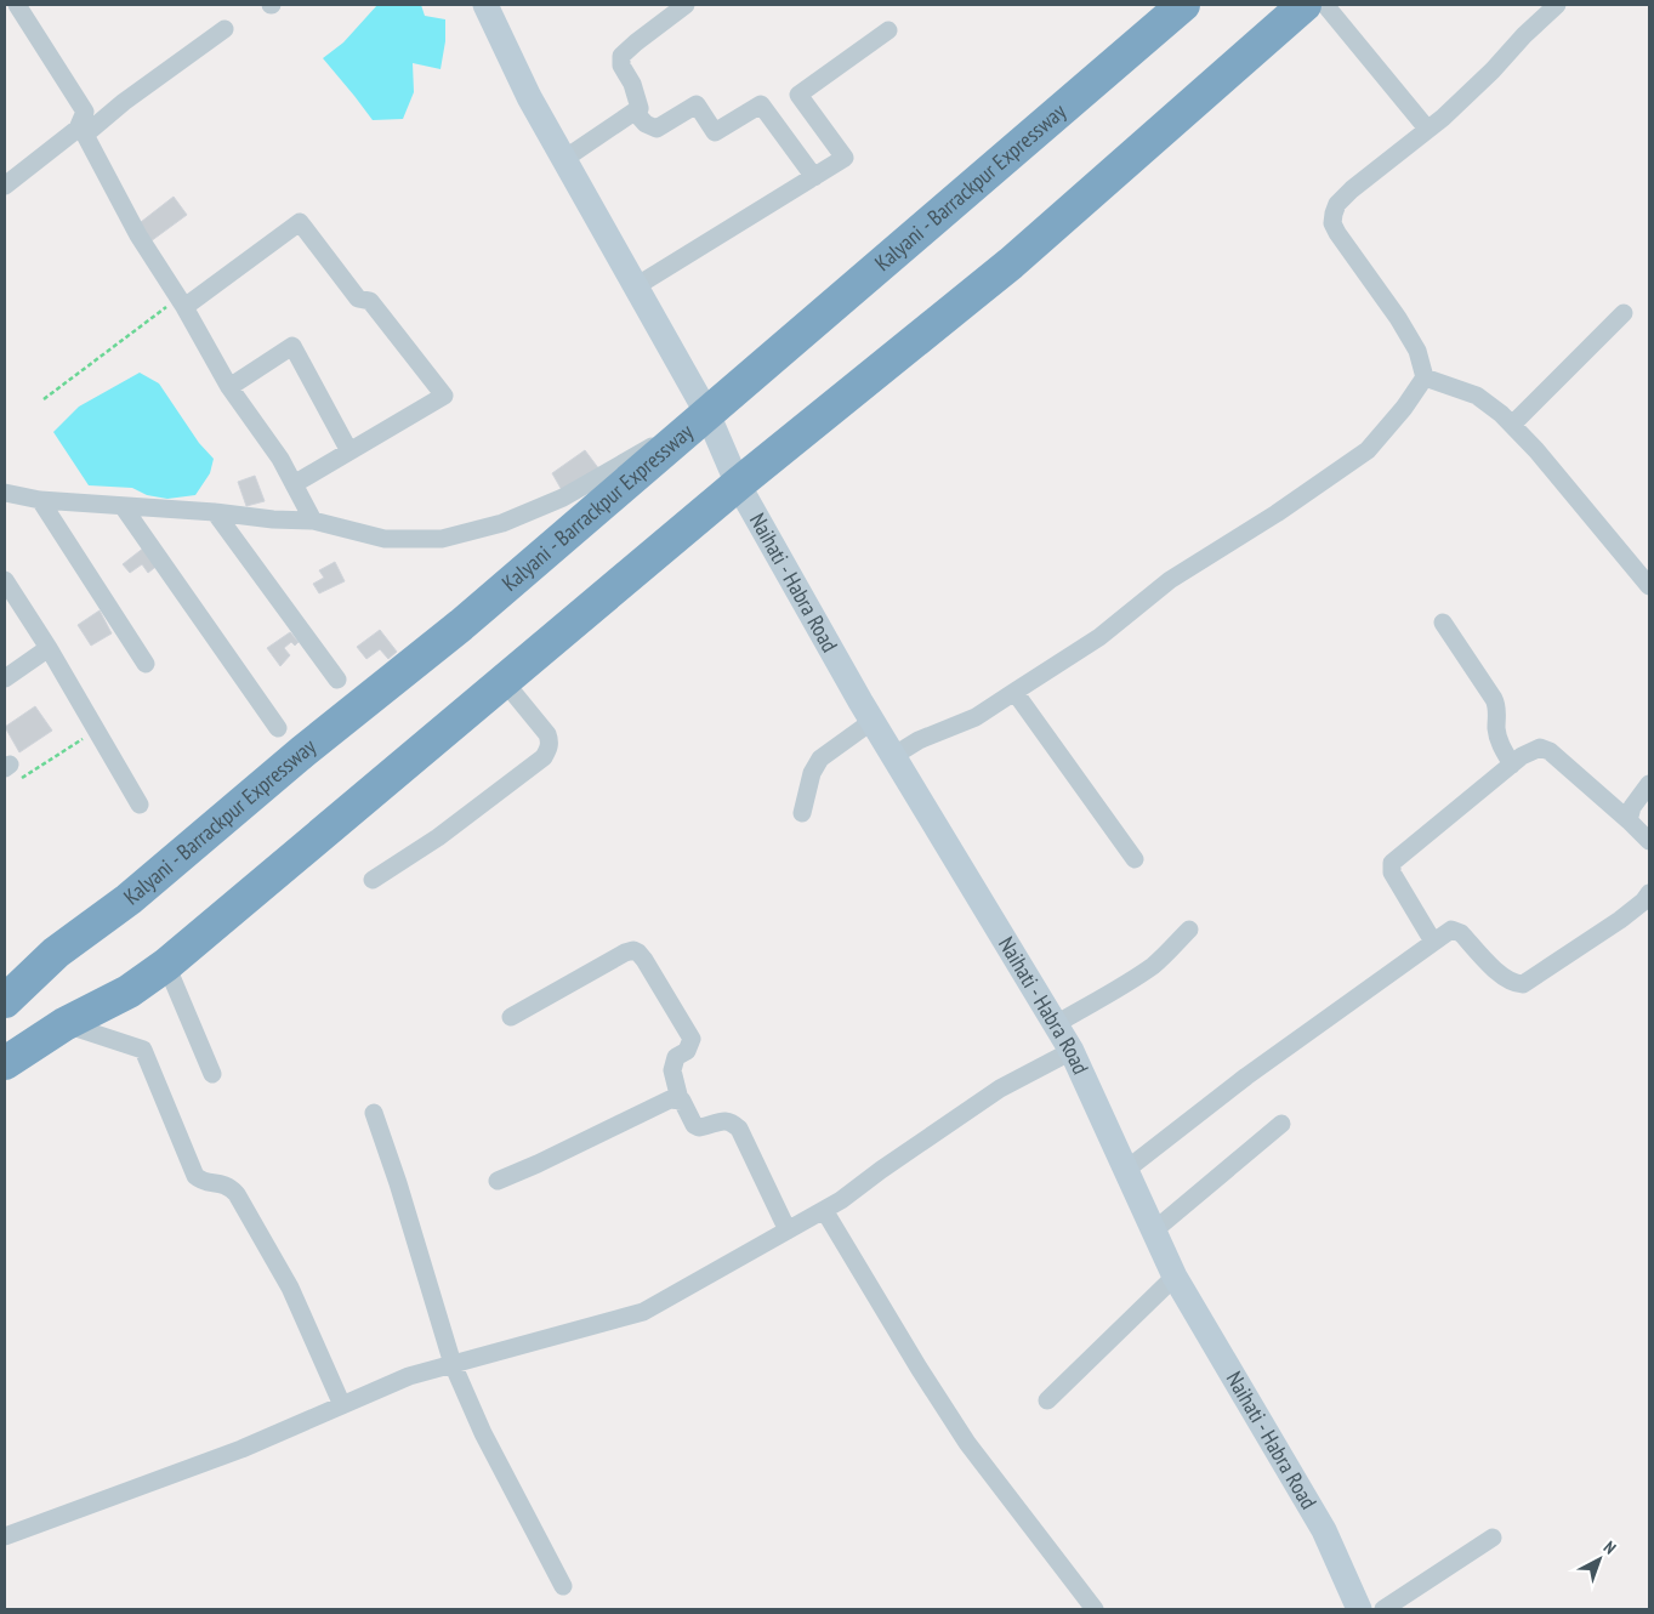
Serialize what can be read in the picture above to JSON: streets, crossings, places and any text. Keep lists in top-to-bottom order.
{
  "streets": {
    "highway": ["Kalyani - Barrackpur Expressway"],
    "main road": ["Naihati - Habra Road"]
  },
  "crossings": [
    ["Kalyani - Barrackpur Expressway", "Naihati - Habra Road"]
  ],
  "north": "top right"
}
